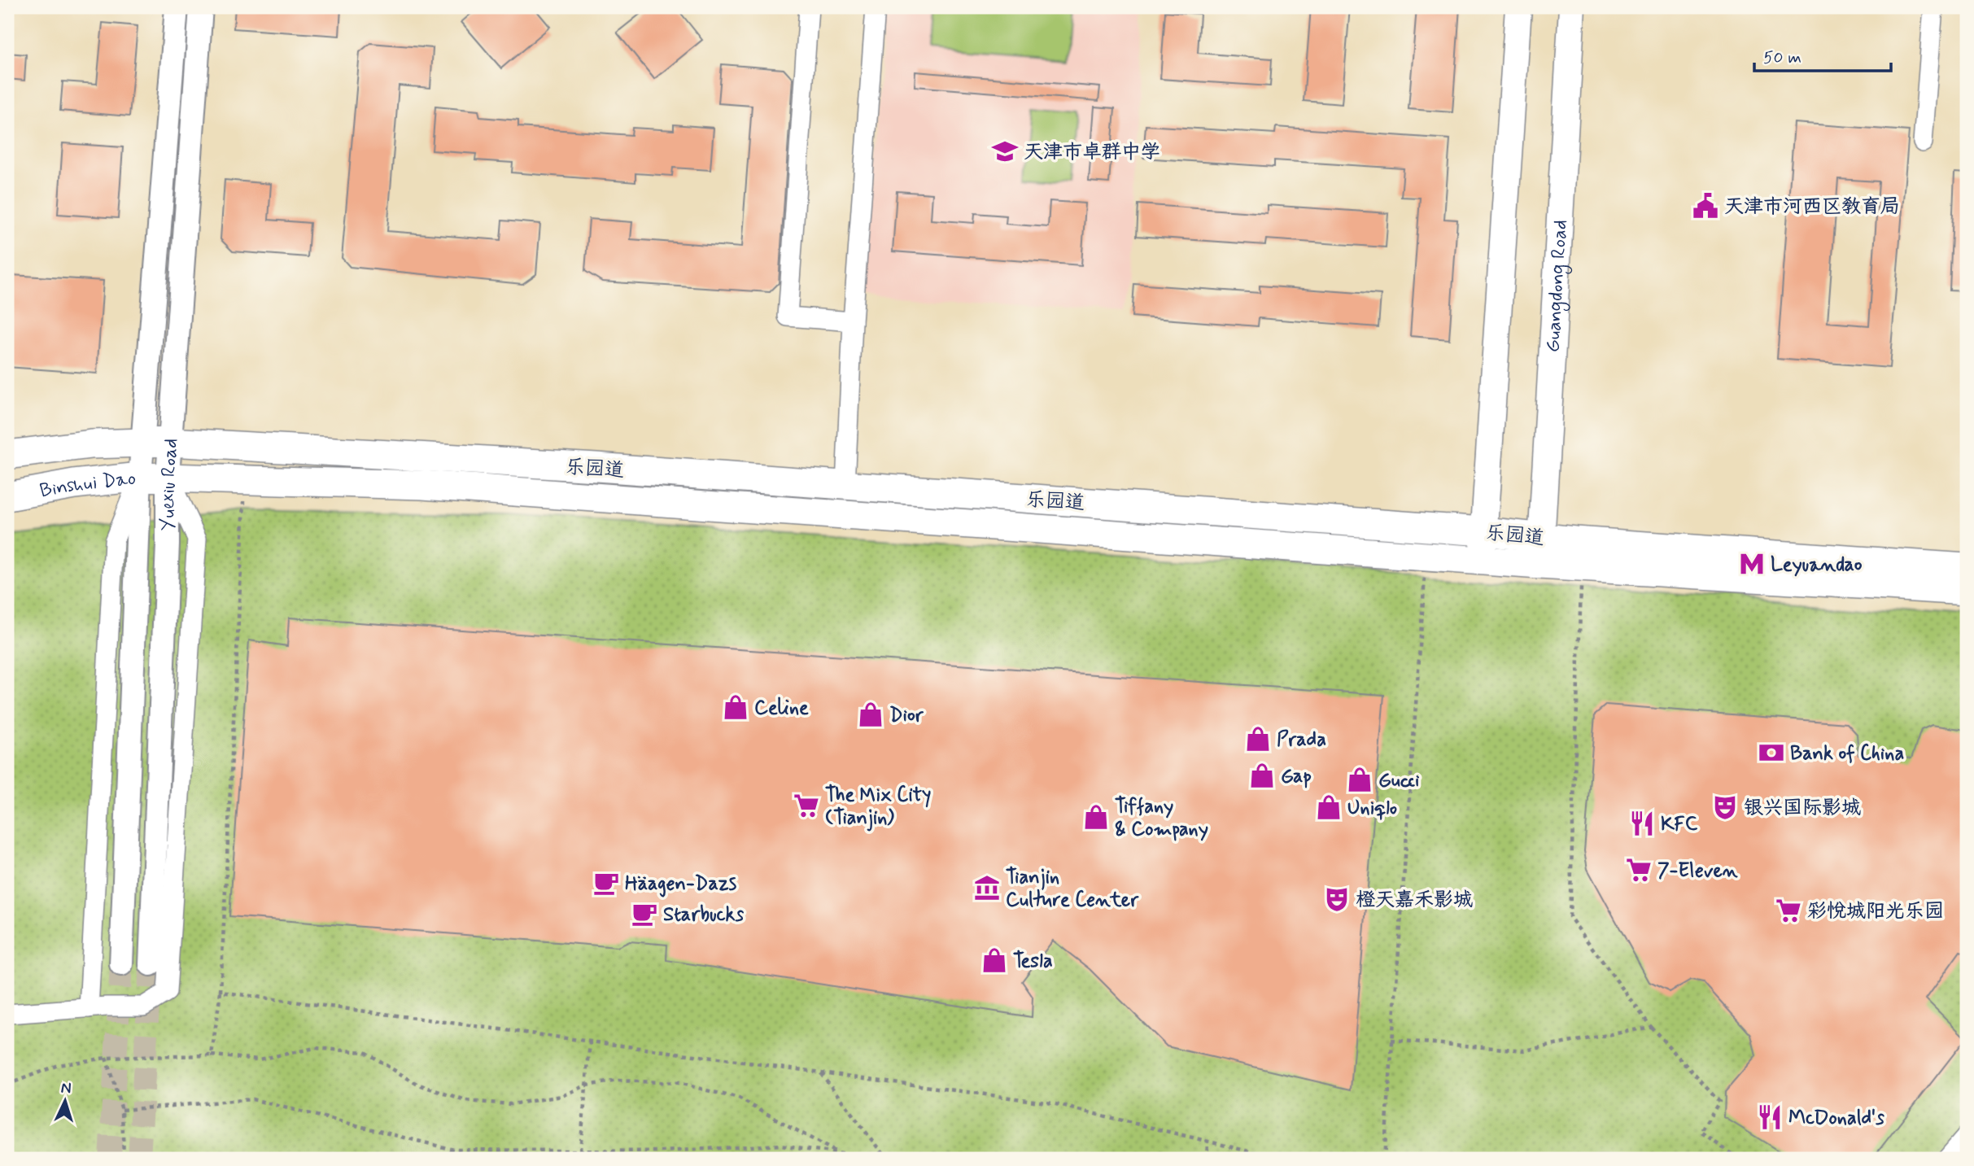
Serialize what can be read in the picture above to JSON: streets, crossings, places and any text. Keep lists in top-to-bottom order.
{
  "streets": {
    "main road": ["Guangdong Road", "乐园道", "Binshui Dao"],
    "street": ["Yuexiu Road"]
  },
  "crossings": [
    ["Guangdong Road", "乐园道"],
    ["乐园道", "Binshui Dao"],
    ["乐园道", "Yuexiu Road"],
    ["Binshui Dao", "Yuexiu Road"]
  ],
  "places": {
    "school or university": ["天津市卓群中学"],
    "public building": ["天津市河西区教育局"],
    "metro station": ["Leyuandao"],
    "shop": [
      "Celine",
      "Dior",
      "Prada",
      "Gap",
      "Gucci",
      "Uniqlo",
      "Tiffany & Company",
      "Tesla"
    ],
    "bank": ["Bank of China"],
    "supermarket": ["The Mix City (Tianjin)", "7-Eleven", "彩悦城阳光乐园"],
    "theatre": ["银兴国际影城", "橙天嘉禾影城"],
    "restaurant": ["KFC", "McDonald's"],
    "cafe": ["Häagen-Dazs", "Starbucks"],
    "museum": ["Tianjin Culture Center"]
  },
  "scale_bar": "50 m",
  "north": "top"
}
